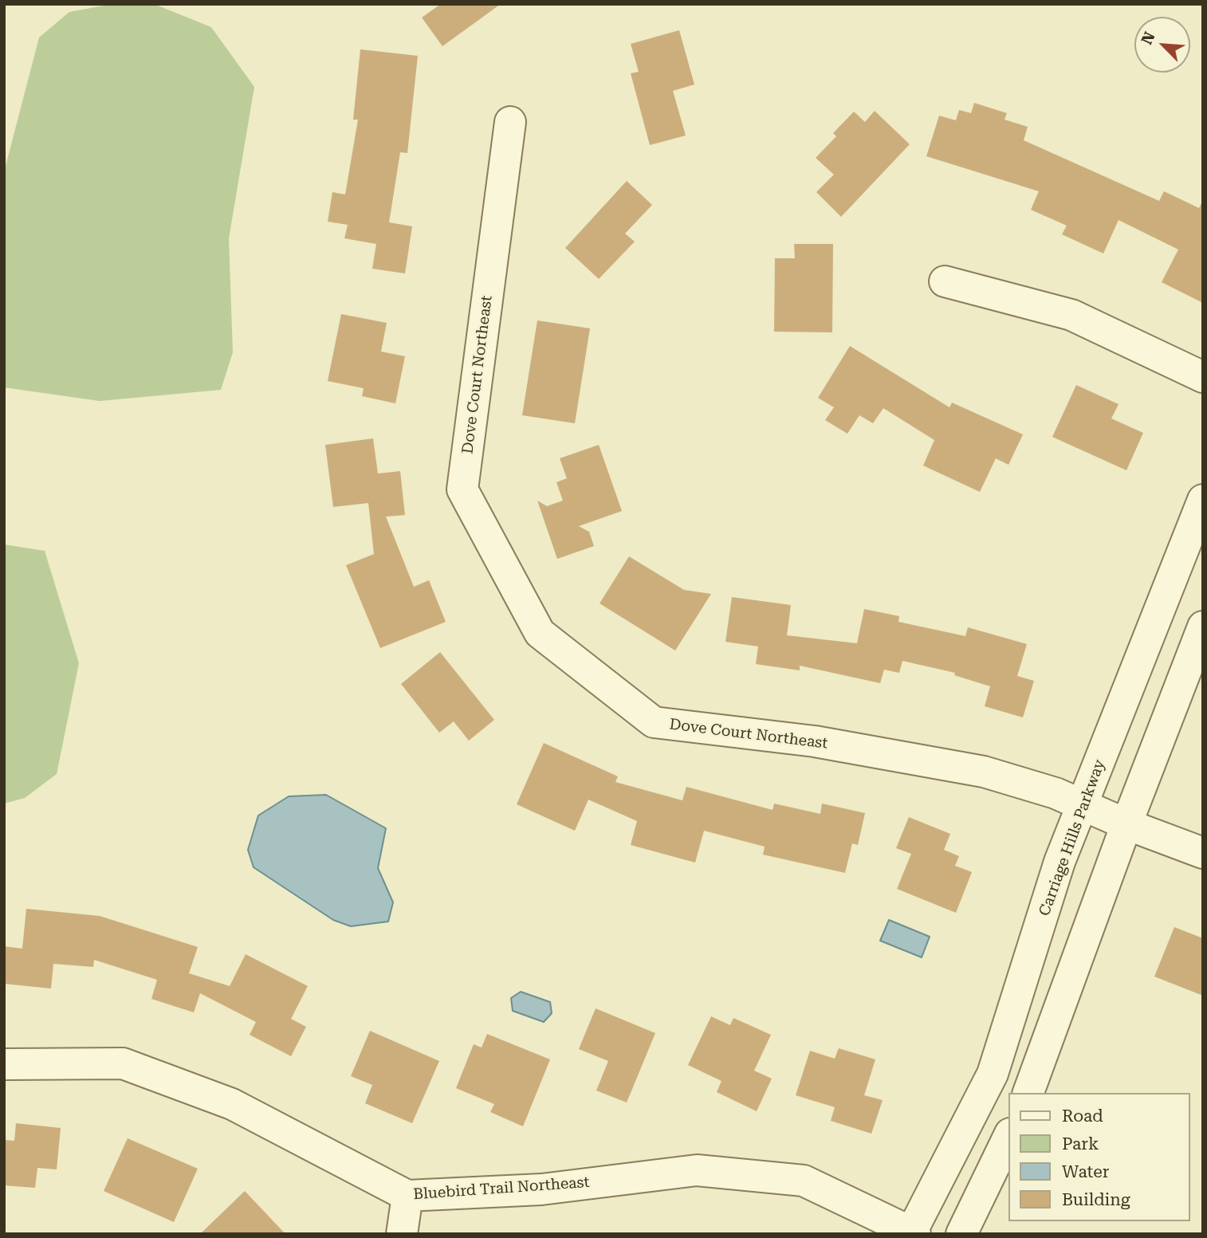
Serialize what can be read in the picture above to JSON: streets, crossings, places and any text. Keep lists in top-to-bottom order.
{
  "streets": {
    "street": ["Dove Court Northeast", "Carriage Hills Parkway", "Bluebird Trail Northeast"]
  },
  "crossings": [
    ["Dove Court Northeast", "Carriage Hills Parkway"],
    ["Carriage Hills Parkway", "Bluebird Trail Northeast"]
  ],
  "legend": [
    "Road",
    "Park",
    "Water",
    "Building"
  ],
  "north": "top left"
}
